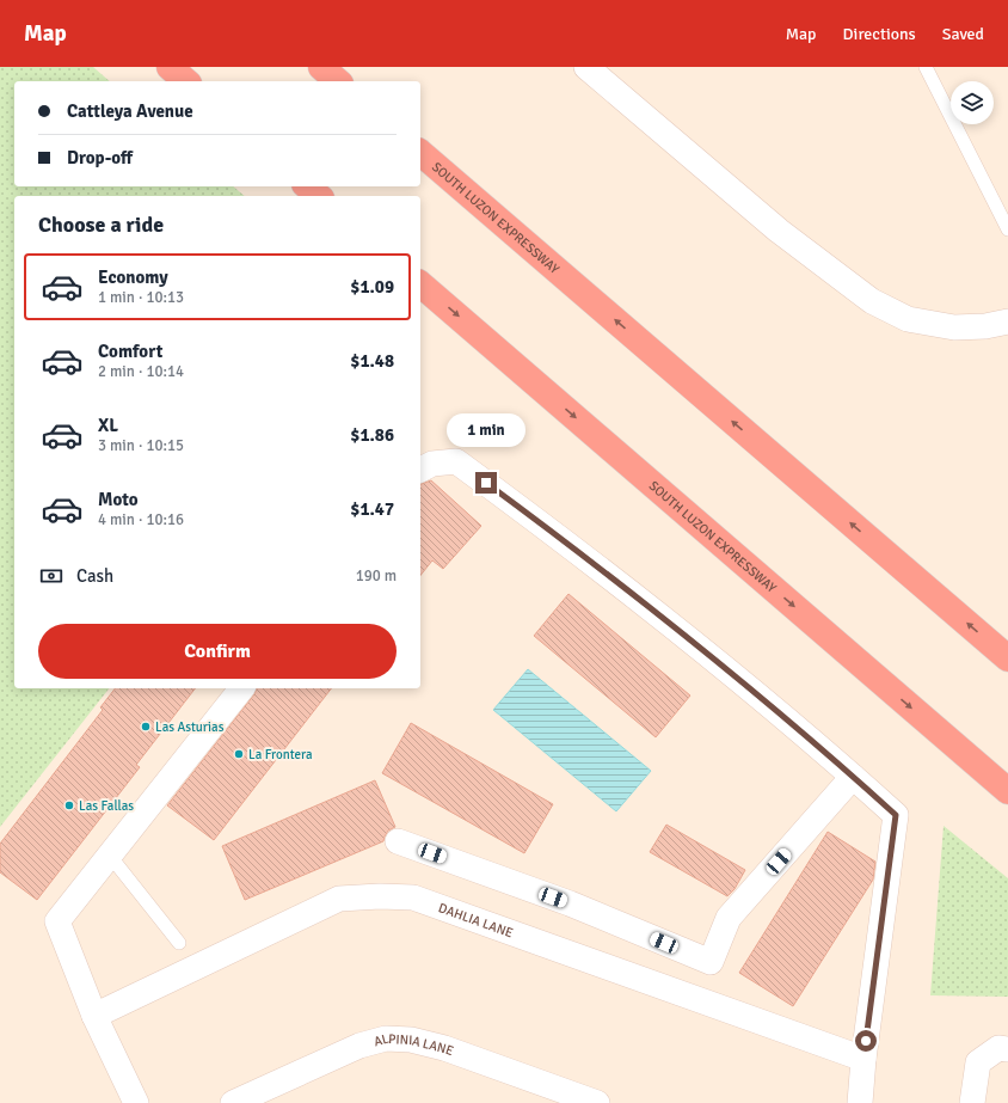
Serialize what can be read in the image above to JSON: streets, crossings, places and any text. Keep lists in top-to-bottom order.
{
  "streets": {
    "highway": ["SOUTH LUZON EXPRESSWAY"],
    "street": ["DAHLIA LANE", "ALPINIA LANE"]
  },
  "places": ["Las Asturias", "La Frontera", "Las Fallas"],
  "page": {
    "header": "Map",
    "nav": ["Map", "Directions", "Saved"],
    "banner": ["Cattleya Avenue", "Drop-off"],
    "heading": "Choose a ride",
    "list": [
      {
        "name": "Economy",
        "note": "1 min · 10:13",
        "value": "$1.09"
      },
      {
        "name": "Comfort",
        "note": "2 min · 10:14",
        "value": "$1.48"
      },
      {
        "name": "XL",
        "note": "3 min · 10:15",
        "value": "$1.86"
      },
      {
        "name": "Moto",
        "note": "4 min · 10:16",
        "value": "$1.47"
      }
    ],
    "bubble": "1 min",
    "pay": ["Cash", "190 m"],
    "buttons": "Confirm"
  }
}
